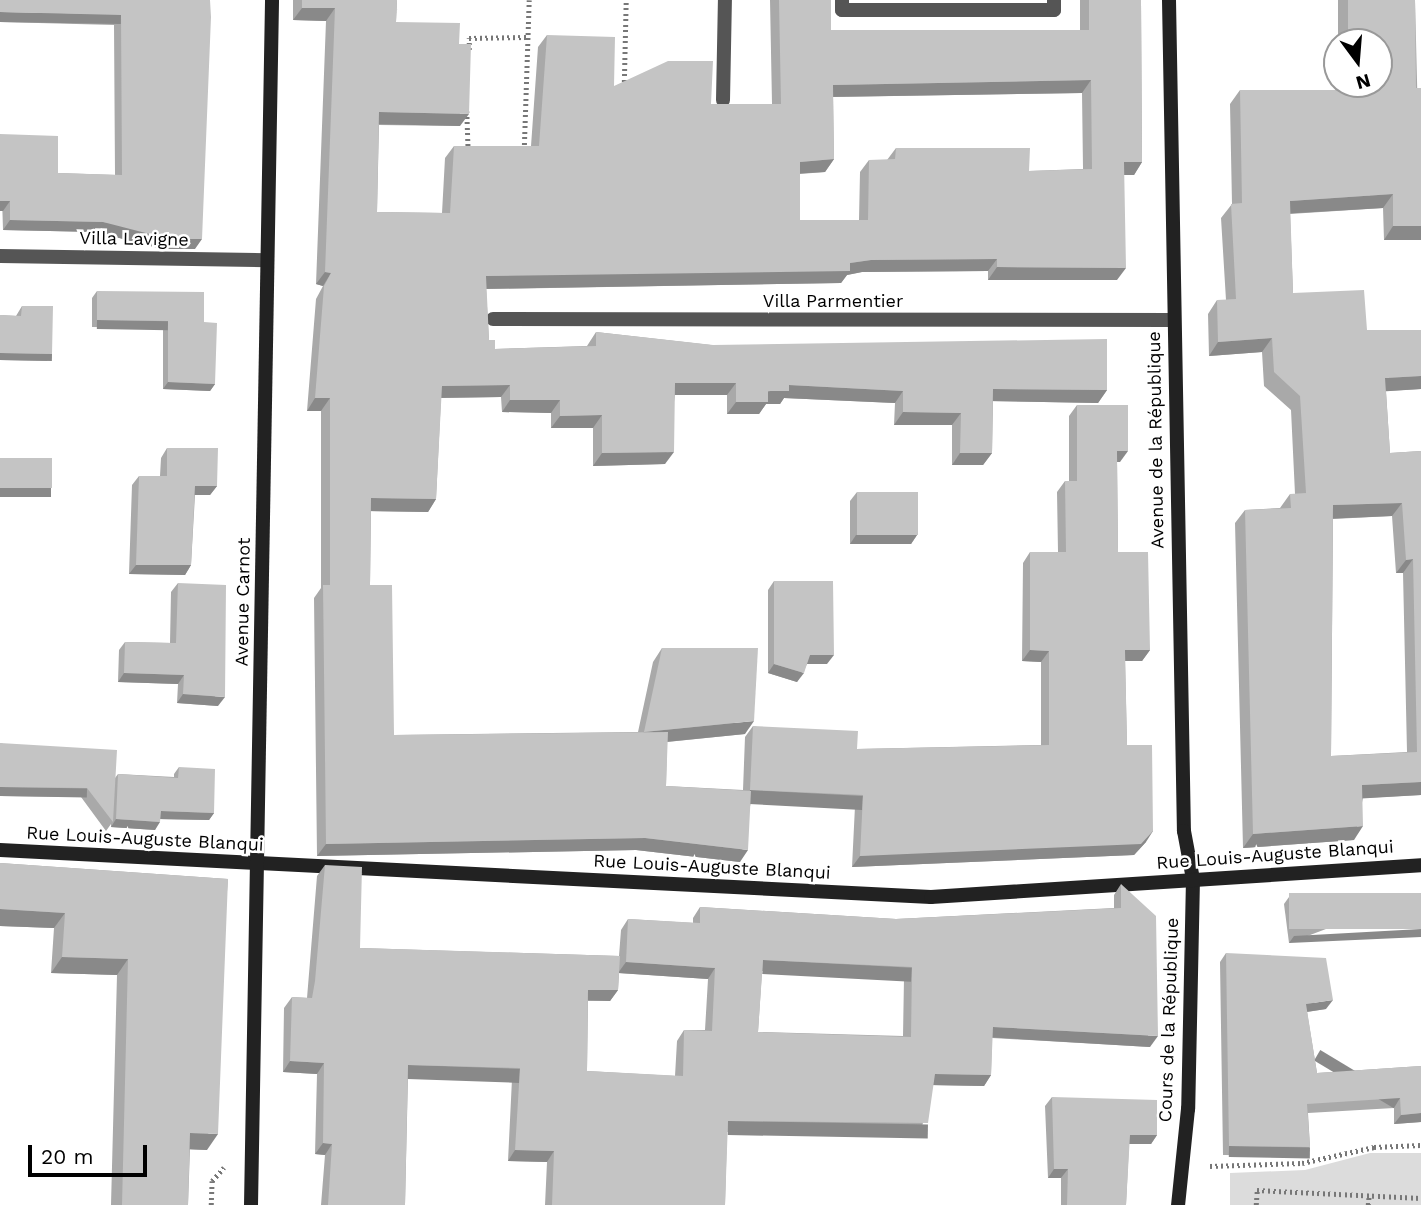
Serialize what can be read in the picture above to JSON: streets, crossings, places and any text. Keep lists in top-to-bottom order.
{
  "streets": {
    "street": [
      "Villa Lavigne",
      "Villa Parmentier",
      "Avenue de la République",
      "Avenue Carnot",
      "Rue Louis-Auguste Blanqui",
      "Cours de la République"
    ]
  },
  "crossings": [
    ["Villa Lavigne", "Avenue Carnot"],
    ["Villa Parmentier", "Avenue de la République"],
    ["Avenue de la République", "Rue Louis-Auguste Blanqui"],
    ["Avenue de la République", "Cours de la République"],
    ["Avenue Carnot", "Rue Louis-Auguste Blanqui"],
    ["Rue Louis-Auguste Blanqui", "Cours de la République"]
  ],
  "scale_bar": "20 m",
  "north": "bottom"
}
